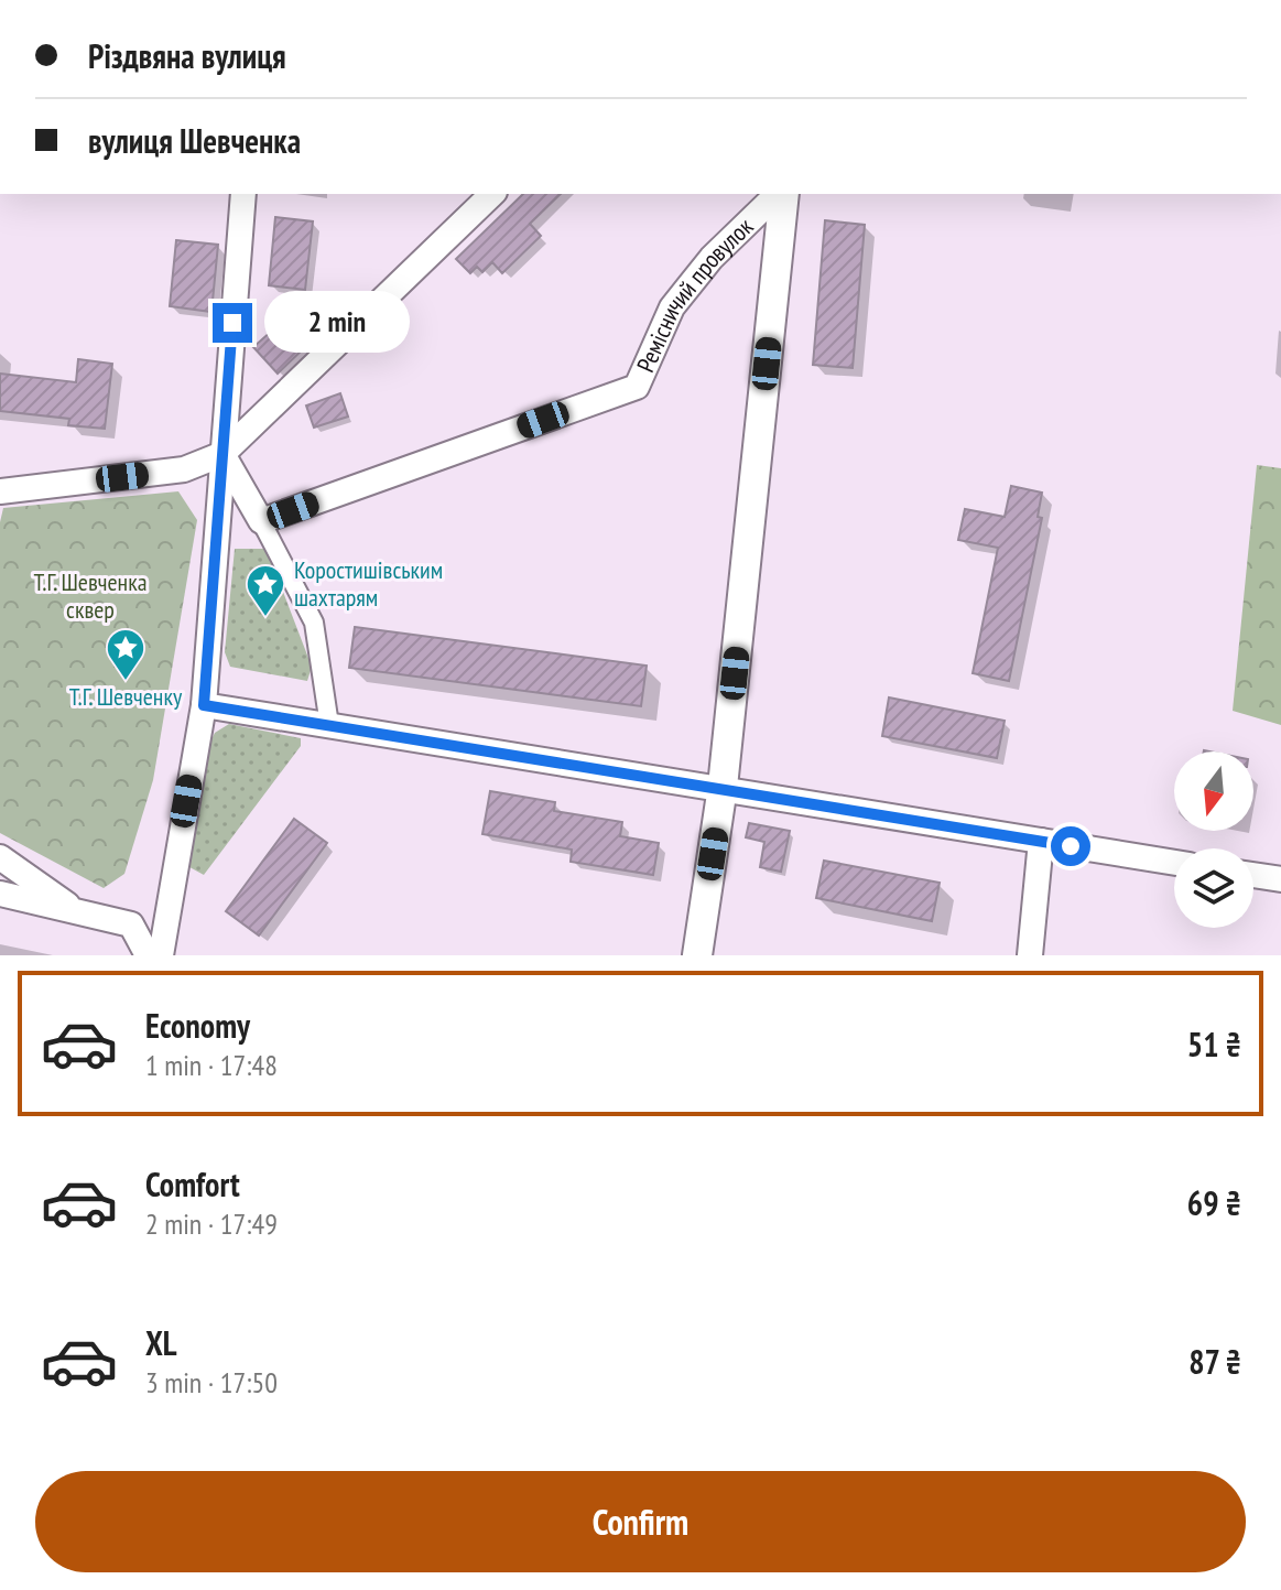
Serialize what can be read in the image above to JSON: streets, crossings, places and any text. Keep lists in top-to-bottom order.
{
  "streets": {
    "street": ["Ремісничий провулок"]
  },
  "parks": ["Т.Г. Шевченка сквер"],
  "places": {
    "place": ["Коростишівським шахтарям", "Т.Г. Шевченку"]
  },
  "north": "bottom",
  "page": {
    "banner": ["Різдвяна вулиця", "вулиця Шевченка"],
    "bubble": "2 min",
    "list": [
      {
        "name": "Economy",
        "note": "1 min · 17:48",
        "value": "51 ₴"
      },
      {
        "name": "Comfort",
        "note": "2 min · 17:49",
        "value": "69 ₴"
      },
      {
        "name": "XL",
        "note": "3 min · 17:50",
        "value": "87 ₴"
      }
    ],
    "buttons": "Confirm"
  }
}
